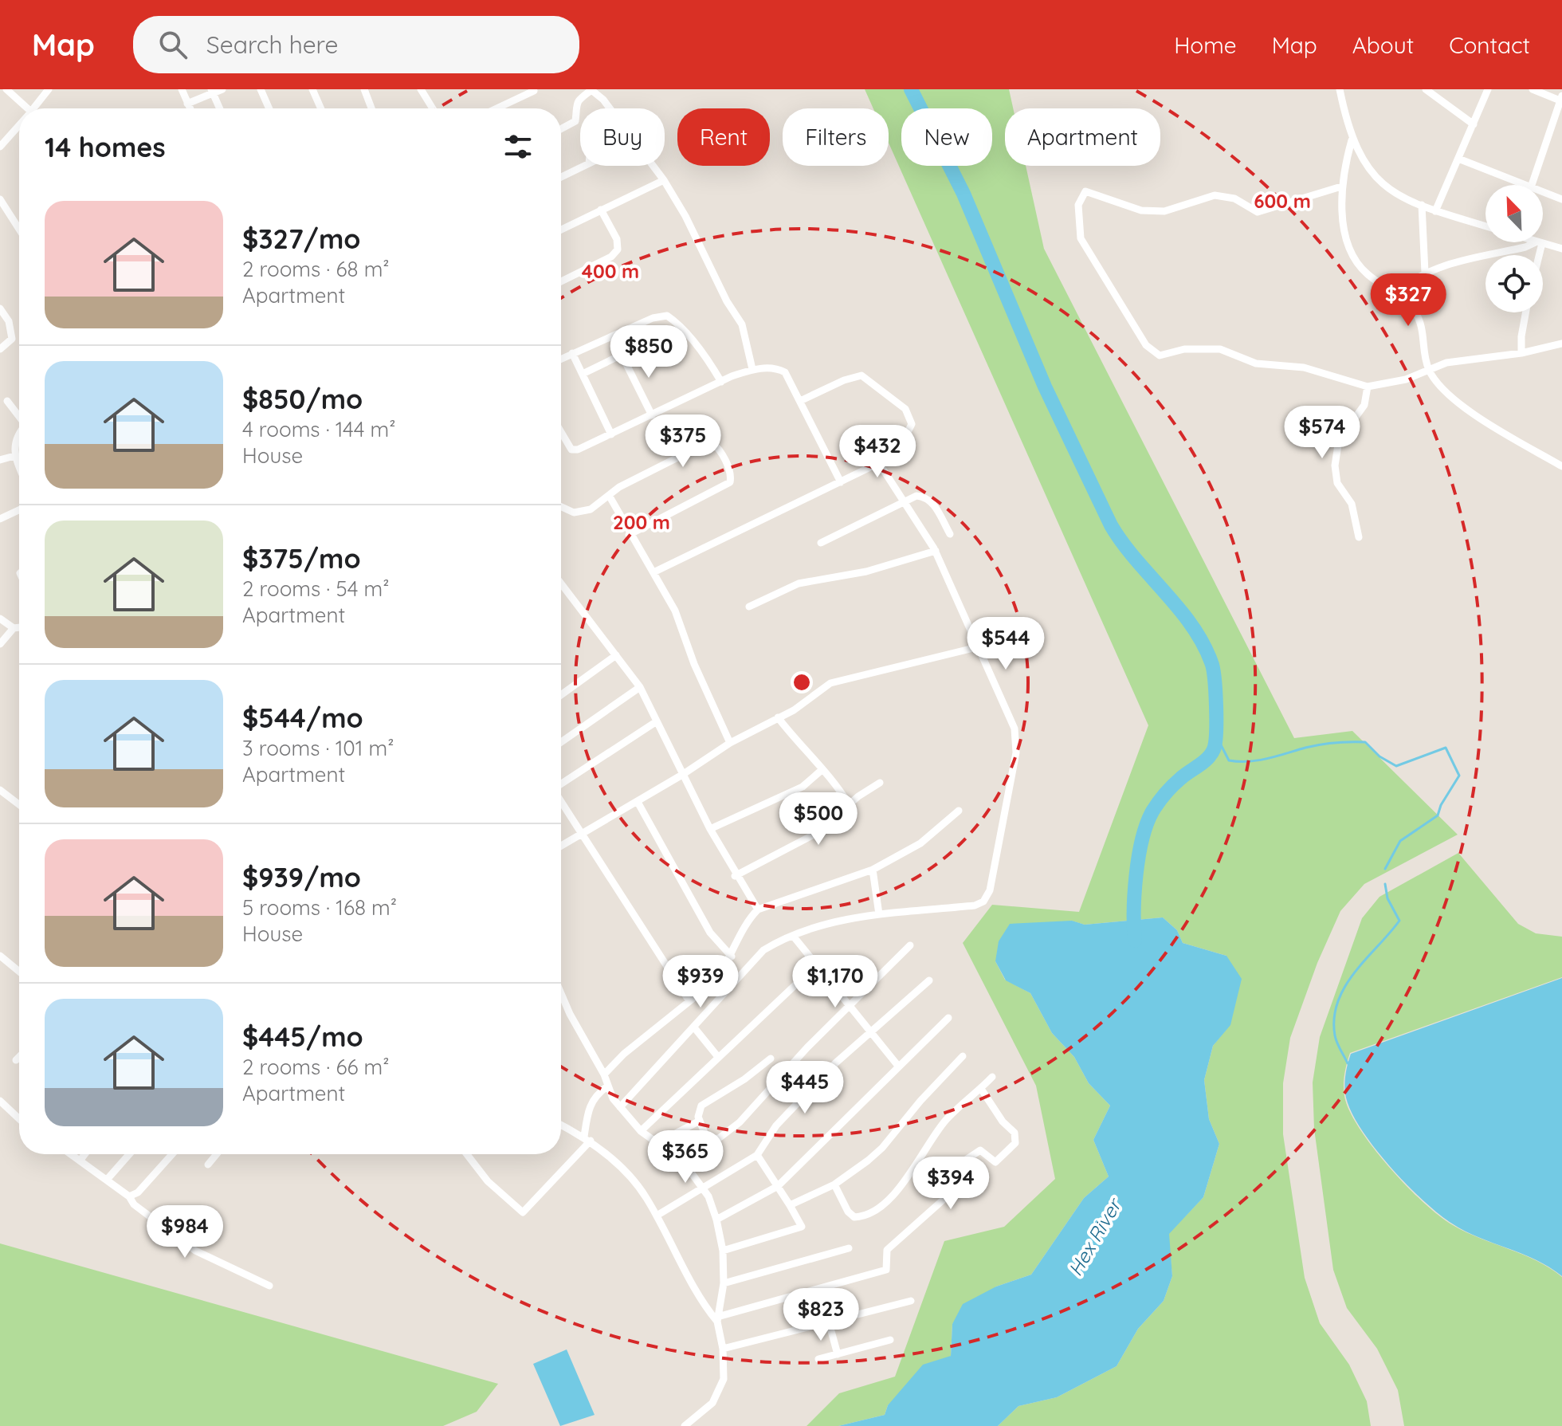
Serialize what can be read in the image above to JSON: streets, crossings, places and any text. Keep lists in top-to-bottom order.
{
  "water": ["Hex River"],
  "north": "top left",
  "page": {
    "header": "Map",
    "search": "Search here",
    "nav": [
      "Home",
      "Map",
      "About",
      "Contact"
    ],
    "chip": [
      "Buy",
      "Rent",
      "Filters",
      "New",
      "Apartment"
    ],
    "heading": "14 homes",
    "list": [
      {
        "name": "$327/mo",
        "note": "2 rooms · 68 m² · Apartment"
      },
      {
        "name": "$850/mo",
        "note": "4 rooms · 144 m² · House"
      },
      {
        "name": "$375/mo",
        "note": "2 rooms · 54 m² · Apartment"
      },
      {
        "name": "$544/mo",
        "note": "3 rooms · 101 m² · Apartment"
      },
      {
        "name": "$939/mo",
        "note": "5 rooms · 168 m² · House"
      },
      {
        "name": "$445/mo",
        "note": "2 rooms · 66 m² · Apartment"
      }
    ],
    "price": [
      "$327",
      "$850",
      "$574",
      "$375",
      "$432",
      "$544",
      "$500",
      "$939",
      "$1,170",
      "$445",
      "$365",
      "$394",
      "$984",
      "$823"
    ]
  },
  "rings": ["600 m", "400 m", "200 m"]
}
